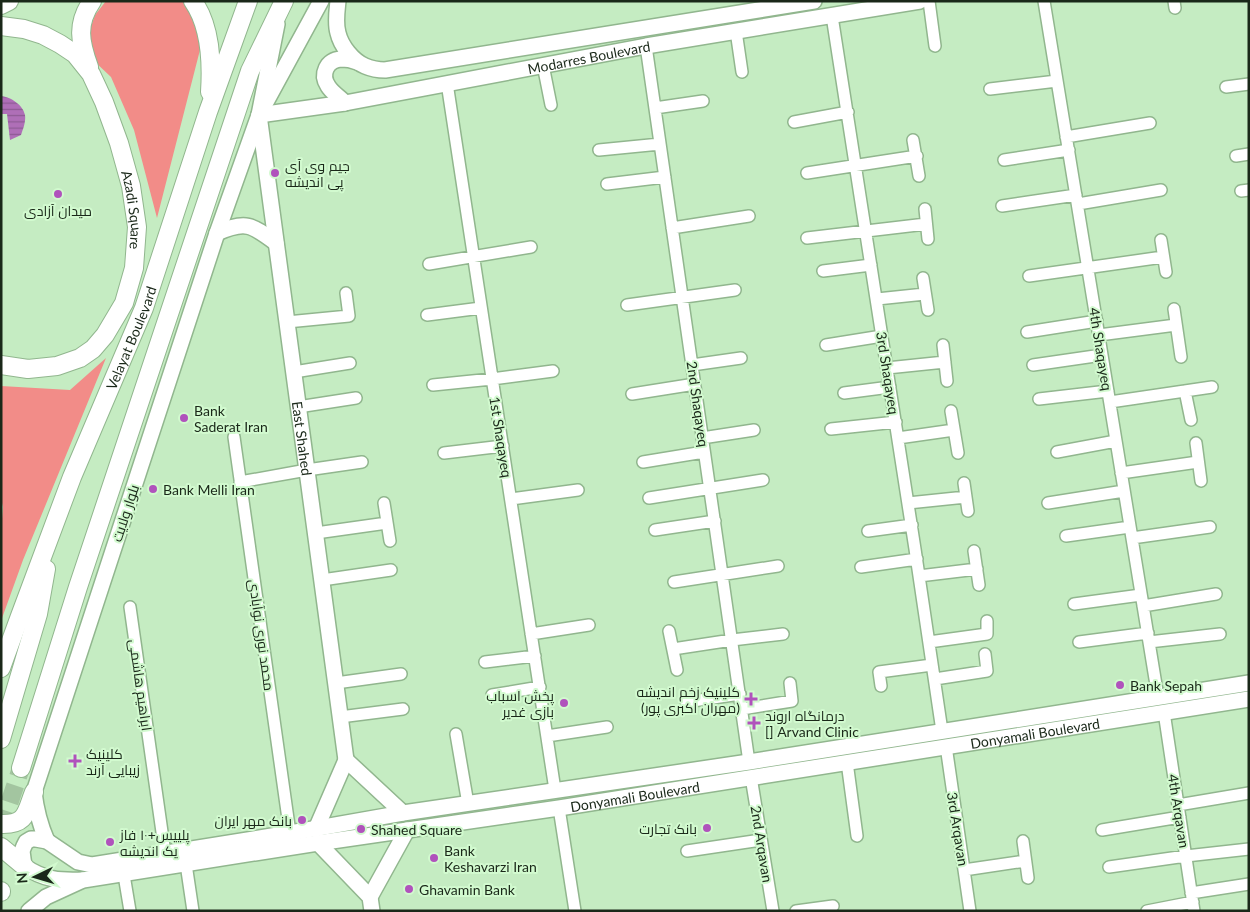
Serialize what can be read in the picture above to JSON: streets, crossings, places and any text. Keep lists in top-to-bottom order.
{
  "streets": {
    "main road": [
      "Modarres Boulevard",
      "Azadi Square",
      "Velayat Boulevard",
      "East Shahed",
      "بلوار ولایت",
      "Donyamali Boulevard"
    ],
    "street": [
      "4th Shaqayeq",
      "3rd Shaqayeq",
      "2nd Shaqayeq",
      "1st Shaqayeq",
      "محمد نوری نوآبادی",
      "ابراهیم هاشمی",
      "4th Arqavan",
      "3rd Arqavan",
      "2nd Arqavan"
    ]
  },
  "crossings": [
    ["Modarres Boulevard", "3rd Shaqayeq"],
    ["Modarres Boulevard", "2nd Shaqayeq"],
    ["Modarres Boulevard", "1st Shaqayeq"],
    ["Modarres Boulevard", "East Shahed"],
    ["Modarres Boulevard", "بلوار ولایت"],
    ["4th Shaqayeq", "Donyamali Boulevard"],
    ["3rd Shaqayeq", "Donyamali Boulevard"],
    ["3rd Shaqayeq", "3rd Arqavan"],
    ["2nd Shaqayeq", "Donyamali Boulevard"],
    ["2nd Shaqayeq", "2nd Arqavan"],
    ["1st Shaqayeq", "Donyamali Boulevard"],
    ["East Shahed", "بلوار ولایت"],
    ["محمد نوری نوآبادی", "Donyamali Boulevard"],
    ["ابراهیم هاشمی", "Donyamali Boulevard"],
    ["Donyamali Boulevard", "4th Arqavan"],
    ["Donyamali Boulevard", "3rd Arqavan"],
    ["Donyamali Boulevard", "2nd Arqavan"]
  ],
  "places": {
    "other": [
      "جیم وی آی پی اندیشه",
      "میدان آزادی",
      "Bank Saderat Iran",
      "Bank Melli Iran",
      "Bank Sepah",
      "پخش اسباب بازی غدیر",
      "بانک مهر ایران",
      "بانک تجارت",
      "Shahed Square",
      "پلییس+١٠ فاز یک اندیشه",
      "Bank Keshavarzi Iran",
      "Ghavamin Bank"
    ],
    "health": ["کلینیک زخم اندیشه (مهران اکبری پور)", "درمانگاه اروند [] Arvand Clinic", "کلینیک زیبایی آرند"]
  },
  "north": "left"
}
